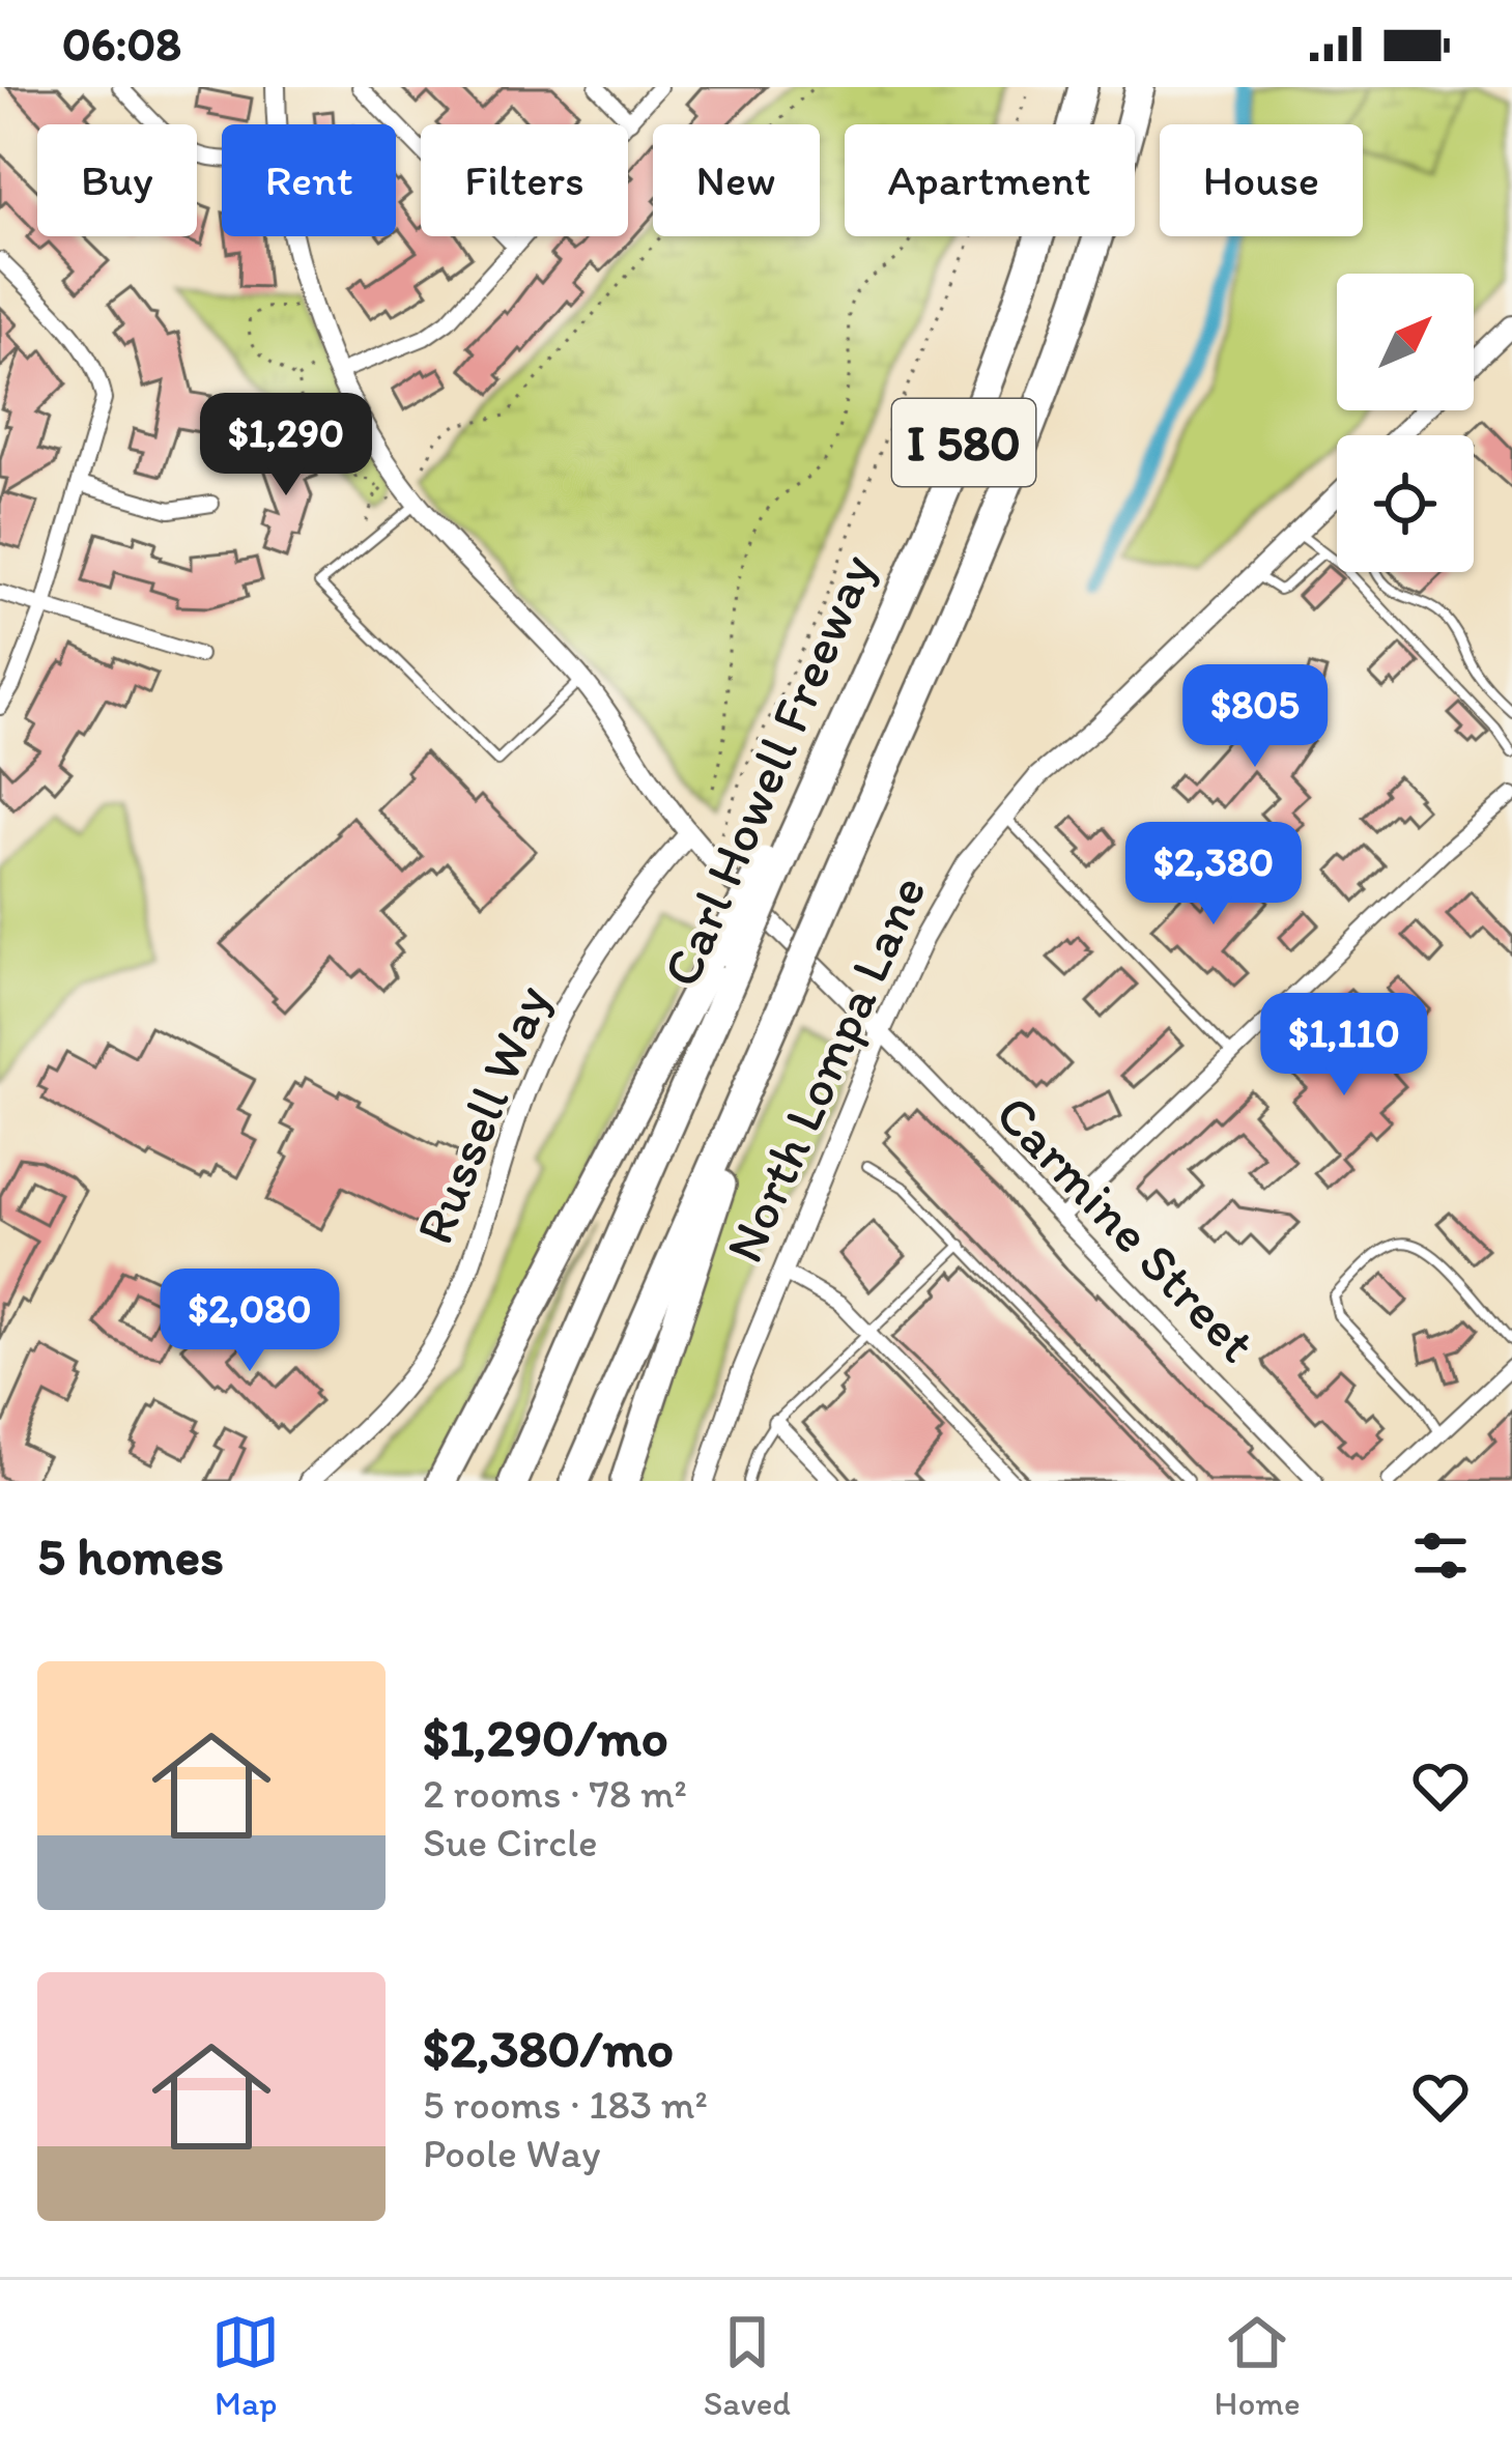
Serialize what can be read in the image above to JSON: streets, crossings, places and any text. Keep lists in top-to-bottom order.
{
  "streets": {
    "highway": ["I 580", "Carl Howell Freeway"],
    "street": ["North Lompa Lane", "Russell Way", "Carmine Street"]
  },
  "crossings": [
    ["North Lompa Lane", "Carmine Street"]
  ],
  "north": "top right",
  "page": {
    "status": "06:08",
    "chip": [
      "Buy",
      "Rent",
      "Filters",
      "New",
      "Apartment",
      "House"
    ],
    "price": [
      "$1,290",
      "$805",
      "$2,380",
      "$1,110",
      "$2,080"
    ],
    "heading": "5 homes",
    "list": [
      {
        "name": "$1,290/mo",
        "note": "2 rooms · 78 m² · Sue Circle"
      },
      {
        "name": "$2,380/mo",
        "note": "5 rooms · 183 m² · Poole Way"
      }
    ],
    "tabs": ["Map", "Saved", "Home"]
  }
}
